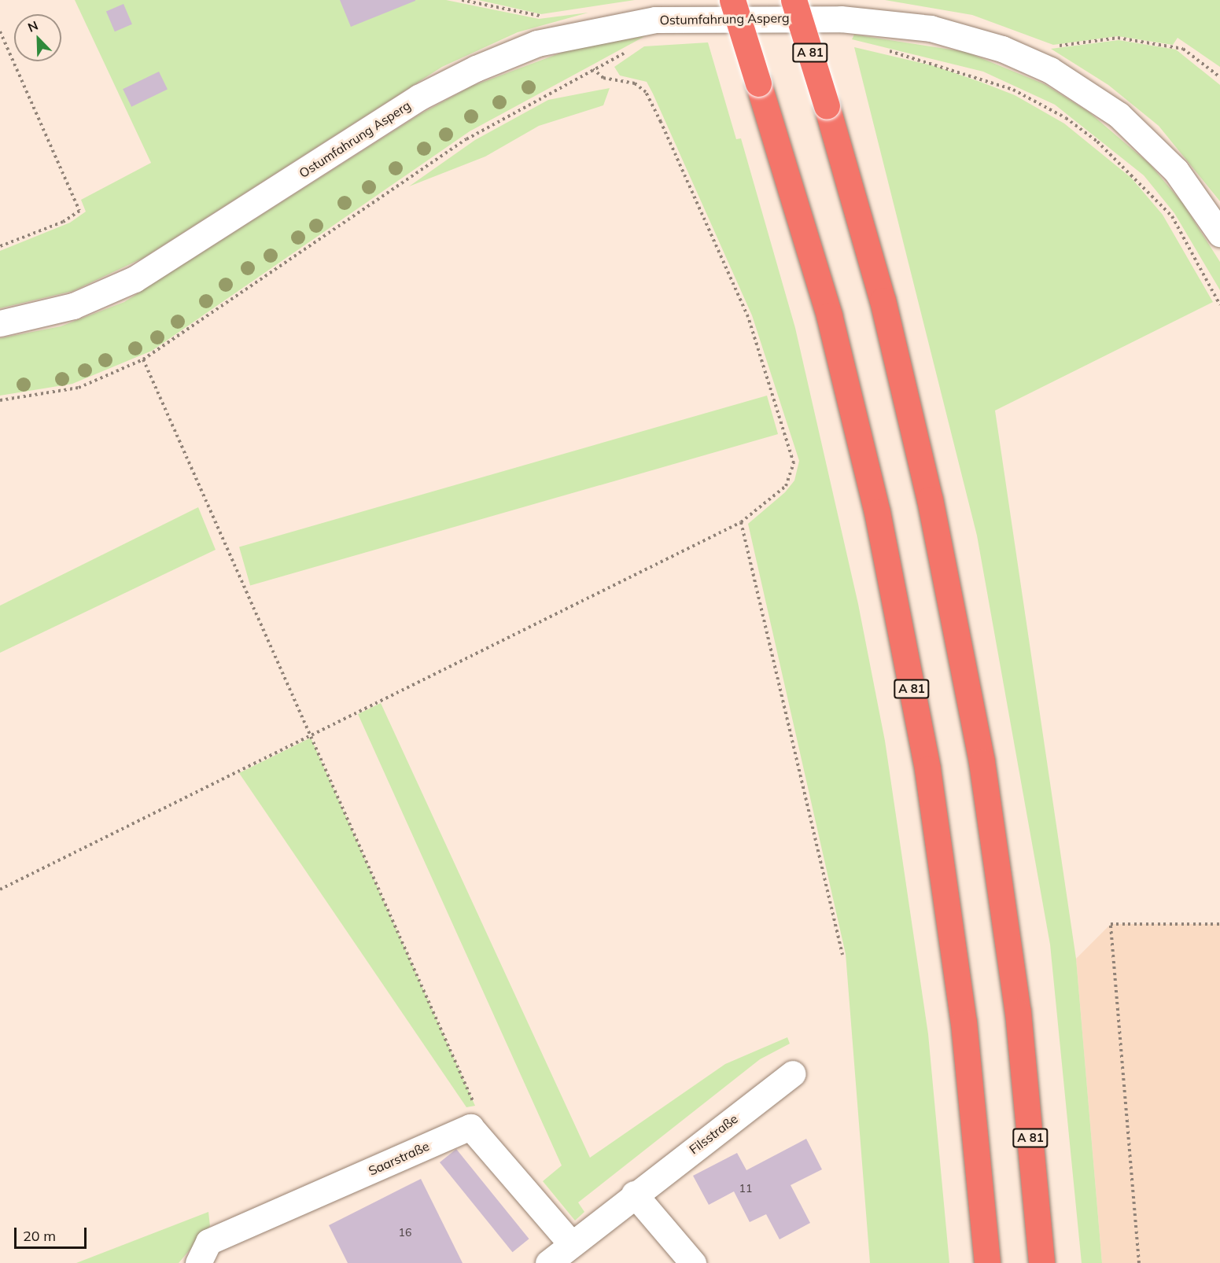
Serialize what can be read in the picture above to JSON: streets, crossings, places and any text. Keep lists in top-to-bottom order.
{
  "streets": {
    "highway": ["A 81"],
    "street": ["Ostumfahrung Asperg", "Filsstraße", "Saarstraße"]
  },
  "house_numbers": ["11", "16"],
  "scale_bar": "20 m",
  "north": "top left"
}
